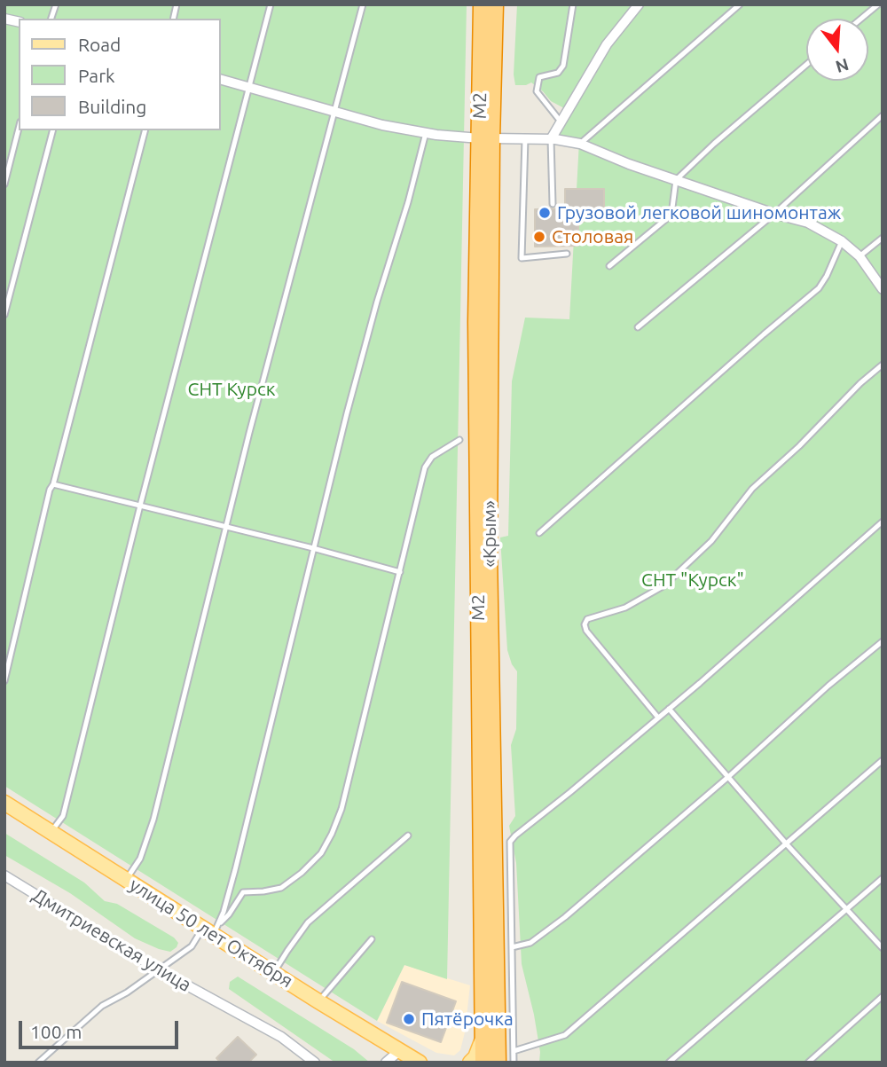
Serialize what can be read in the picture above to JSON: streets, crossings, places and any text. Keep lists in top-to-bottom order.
{
  "streets": {
    "highway": ["М2", "«Крым»"],
    "main road": ["улица 50 лет Октября"],
    "street": ["Дмитриевская улица"]
  },
  "crossings": [
    ["М2", "«Крым»"]
  ],
  "parks": ["СНТ Курск", "СНТ \"Курск\""],
  "places": ["Грузовой легковой шиномонтаж", "Столовая", "Пятёрочка"],
  "legend": ["Road", "Park", "Building"],
  "scale_bar": "100 m",
  "north": "bottom"
}
